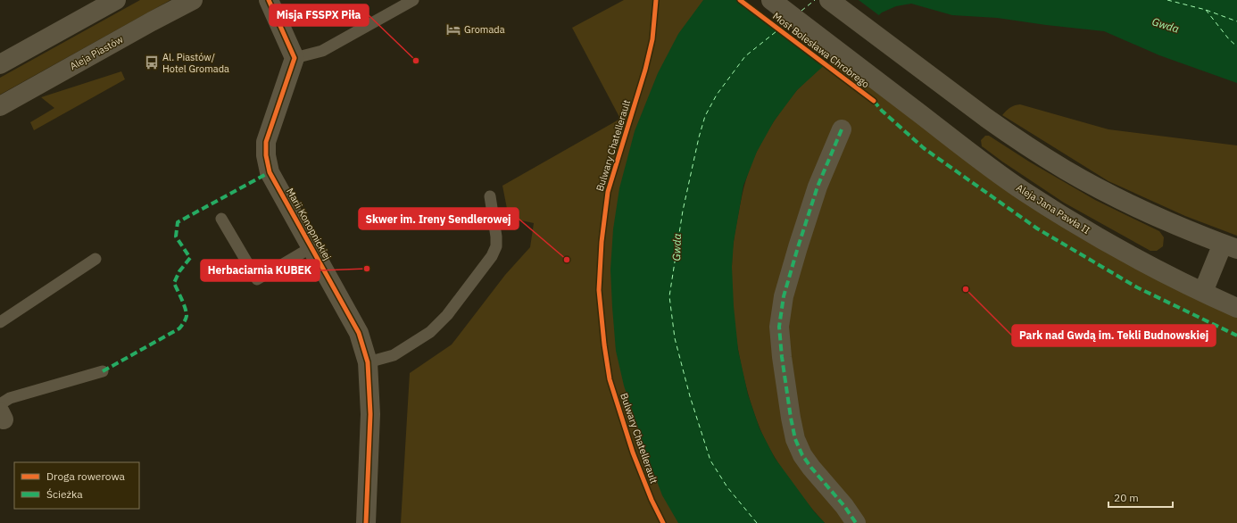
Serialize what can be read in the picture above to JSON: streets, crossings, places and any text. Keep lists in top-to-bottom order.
{
  "streets": {
    "main road": [
      "Most Bolesława Chrobrego",
      "Aleja Piastów",
      "Aleja Jana Pawła II",
      "Marii Konopnickiej"
    ],
    "cycle path": ["Bulwary Chatellerault"]
  },
  "crossings": [
    ["Most Bolesława Chrobrego", "Aleja Jana Pawła II"]
  ],
  "water": ["Gwda"],
  "places": {
    "hotel": ["Gromada"],
    "other": [
      "Misja FSSPX Piła",
      "Skwer im. Ireny Sendlerowej",
      "Herbaciarnia KUBEK",
      "Park nad Gwdą im. Tekli Budnowskiej"
    ],
    "bus stop": ["Al. Piastów/ Hotel Gromada"]
  },
  "legend": ["Droga rowerowa", "Ścieżka"],
  "scale_bar": "20 m"
}
